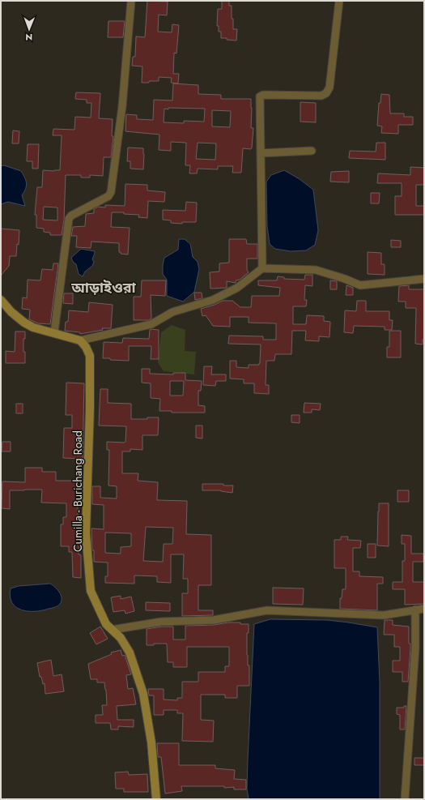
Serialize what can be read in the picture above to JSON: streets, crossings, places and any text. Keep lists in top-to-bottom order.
{
  "streets": {
    "main road": ["Cumilla - Burichang Road"]
  },
  "districts": ["আড়াইওরা"],
  "north": "bottom"
}
